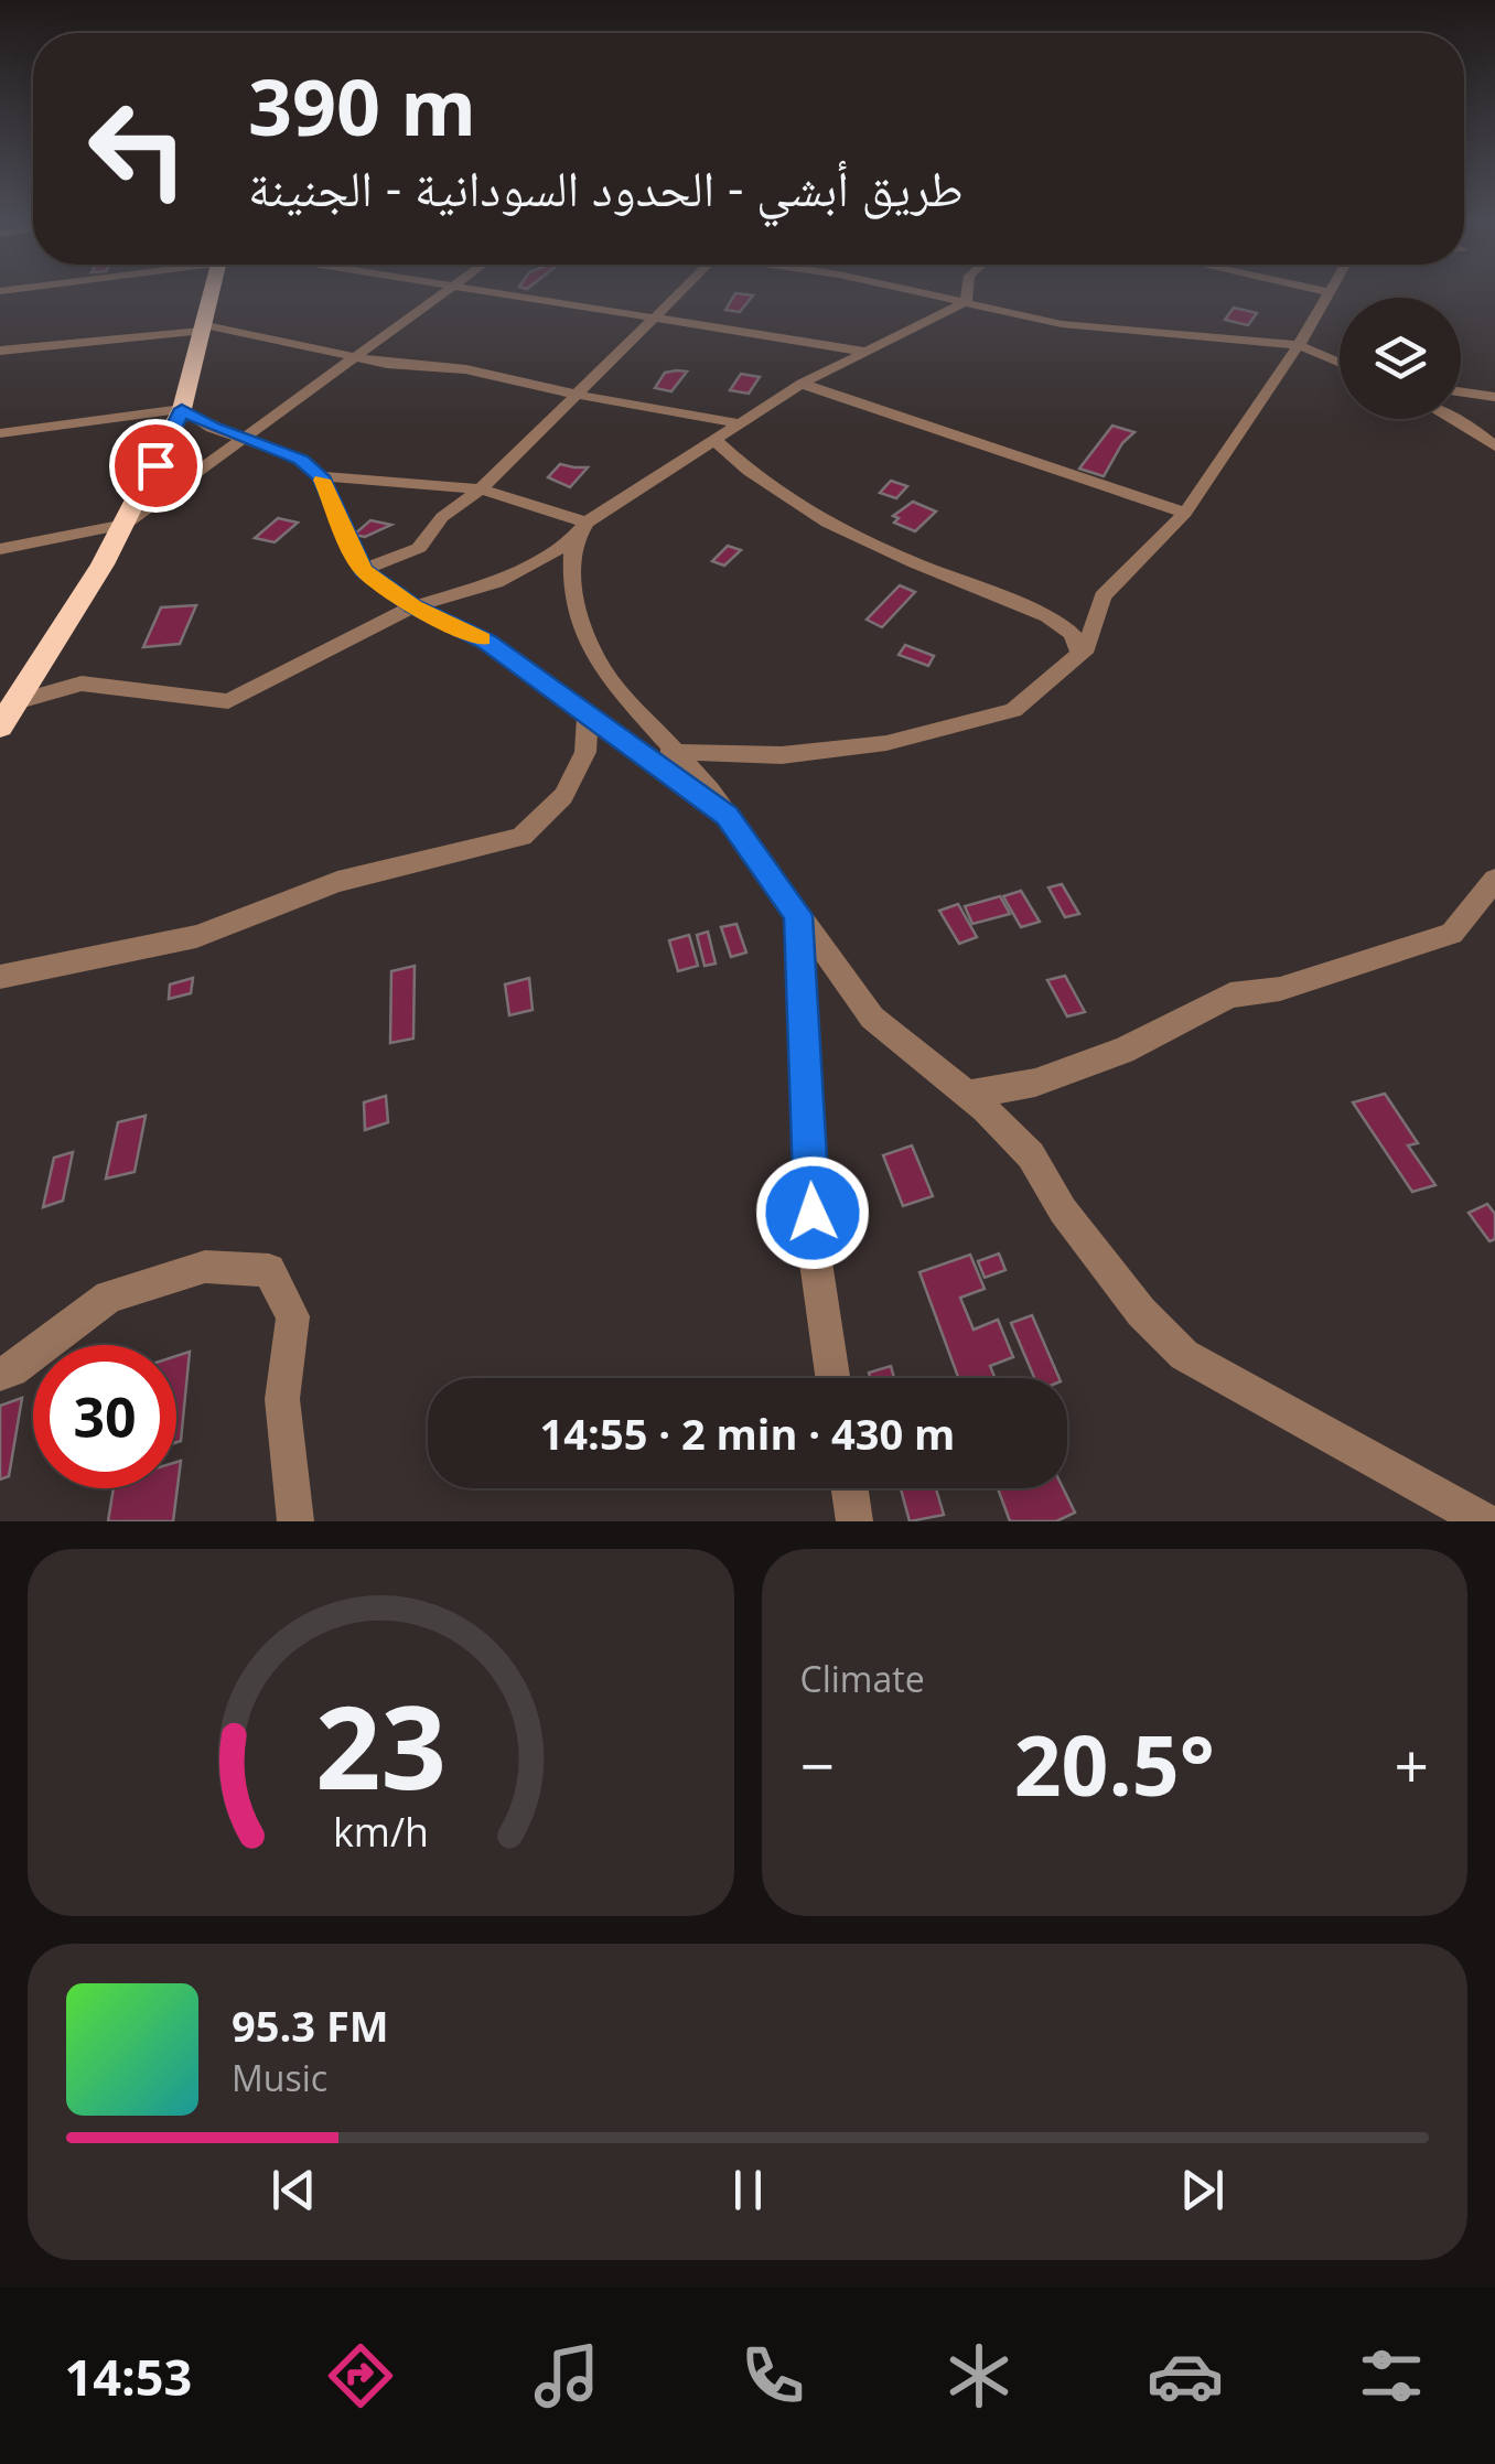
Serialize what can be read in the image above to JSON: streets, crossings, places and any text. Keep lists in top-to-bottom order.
{
  "page": {
    "turn": ["390 m", "طريق أبشي - الحدود السودانية - الجنينة"],
    "limit": "30",
    "trip": "14:55 · 2 min · 430 m",
    "tile": "Climate",
    "heat": ["−", "20.5°", "+"],
    "song": ["95.3 FM", "Music"],
    "tabs": "14:53",
    "gauge": ["23", "km/h"]
  }
}
